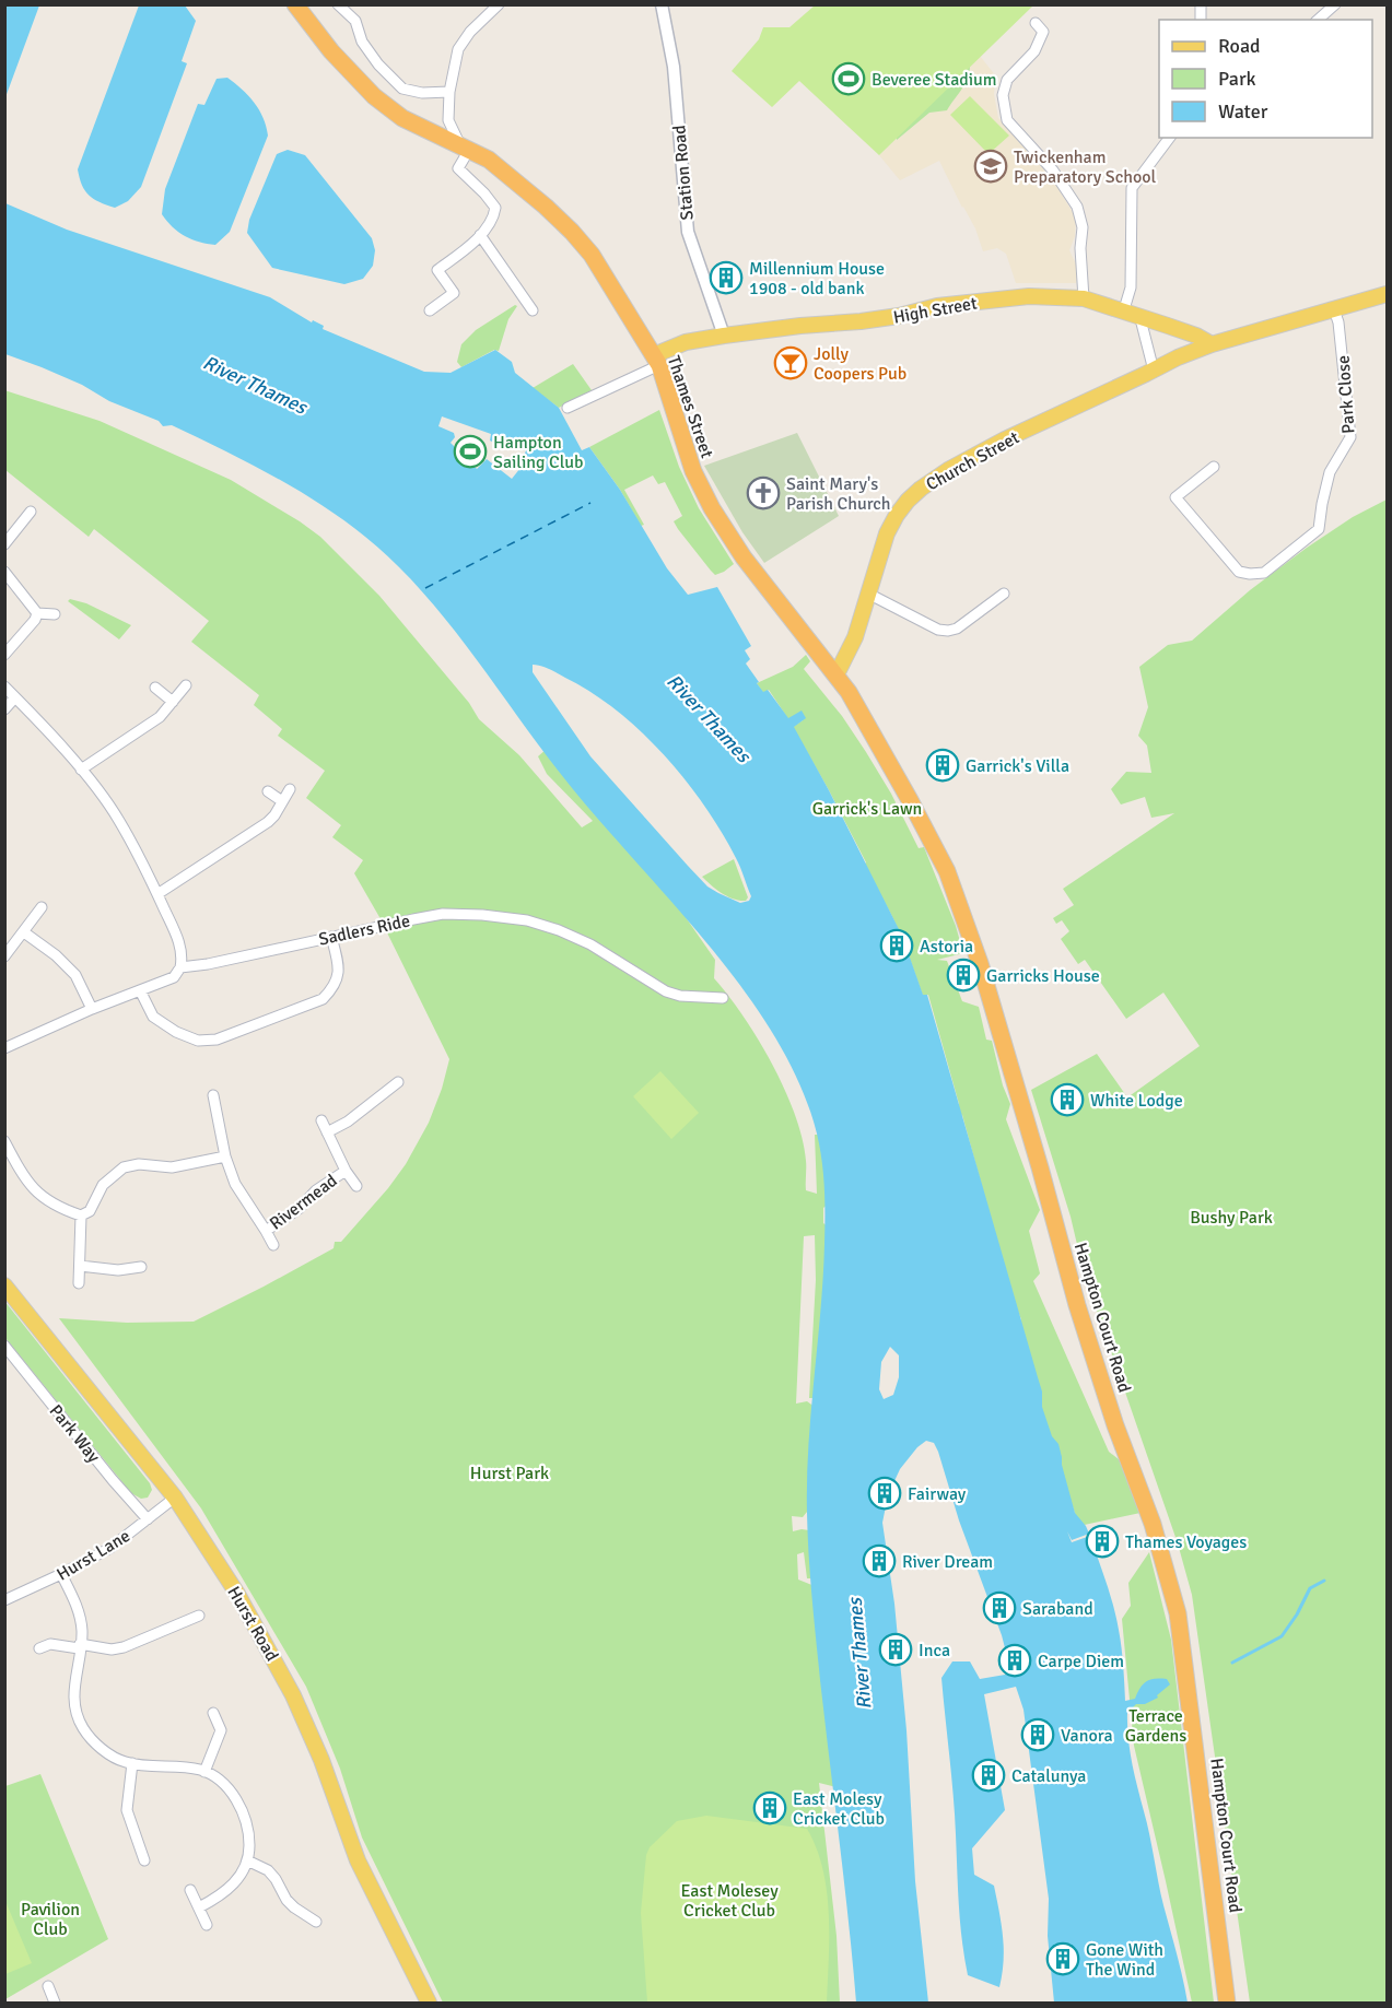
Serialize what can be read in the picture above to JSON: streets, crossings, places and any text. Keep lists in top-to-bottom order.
{
  "streets": {
    "highway": ["Thames Street", "Hampton Court Road"],
    "main road": ["High Street", "Church Street", "Hurst Road"],
    "street": [
      "Station Road",
      "Park Close",
      "Sadlers Ride",
      "Rivermead",
      "Park Way",
      "Hurst Lane"
    ]
  },
  "crossings": [
    ["Station Road", "High Street"],
    ["High Street", "Thames Street"],
    ["High Street", "Church Street"],
    ["Park Close", "Church Street"],
    ["Thames Street", "Church Street"],
    ["Thames Street", "Hampton Court Road"],
    ["Church Street", "Hampton Court Road"],
    ["Park Way", "Hurst Lane"],
    ["Hurst Lane", "Hurst Road"]
  ],
  "water": ["River Thames"],
  "parks": [
    "Garrick's Lawn",
    "Bushy Park",
    "Hurst Park",
    "Terrace Gardens",
    "East Molesey Cricket Club",
    "Pavilion Club"
  ],
  "places": {
    "sports": ["Beveree Stadium", "Hampton Sailing Club"],
    "school or university": ["Twickenham Preparatory School"],
    "building": [
      "Millennium House 1908 - old bank",
      "Garrick's Villa",
      "Astoria",
      "Garricks House",
      "White Lodge",
      "Fairway",
      "Thames Voyages",
      "River Dream",
      "Saraband",
      "Inca",
      "Carpe Diem",
      "Vanora",
      "Catalunya",
      "East Molesy Cricket Club",
      "Gone With The Wind"
    ],
    "bar": ["Jolly Coopers Pub"],
    "church": ["Saint Mary's Parish Church"]
  },
  "legend": ["Road", "Park", "Water"]
}
